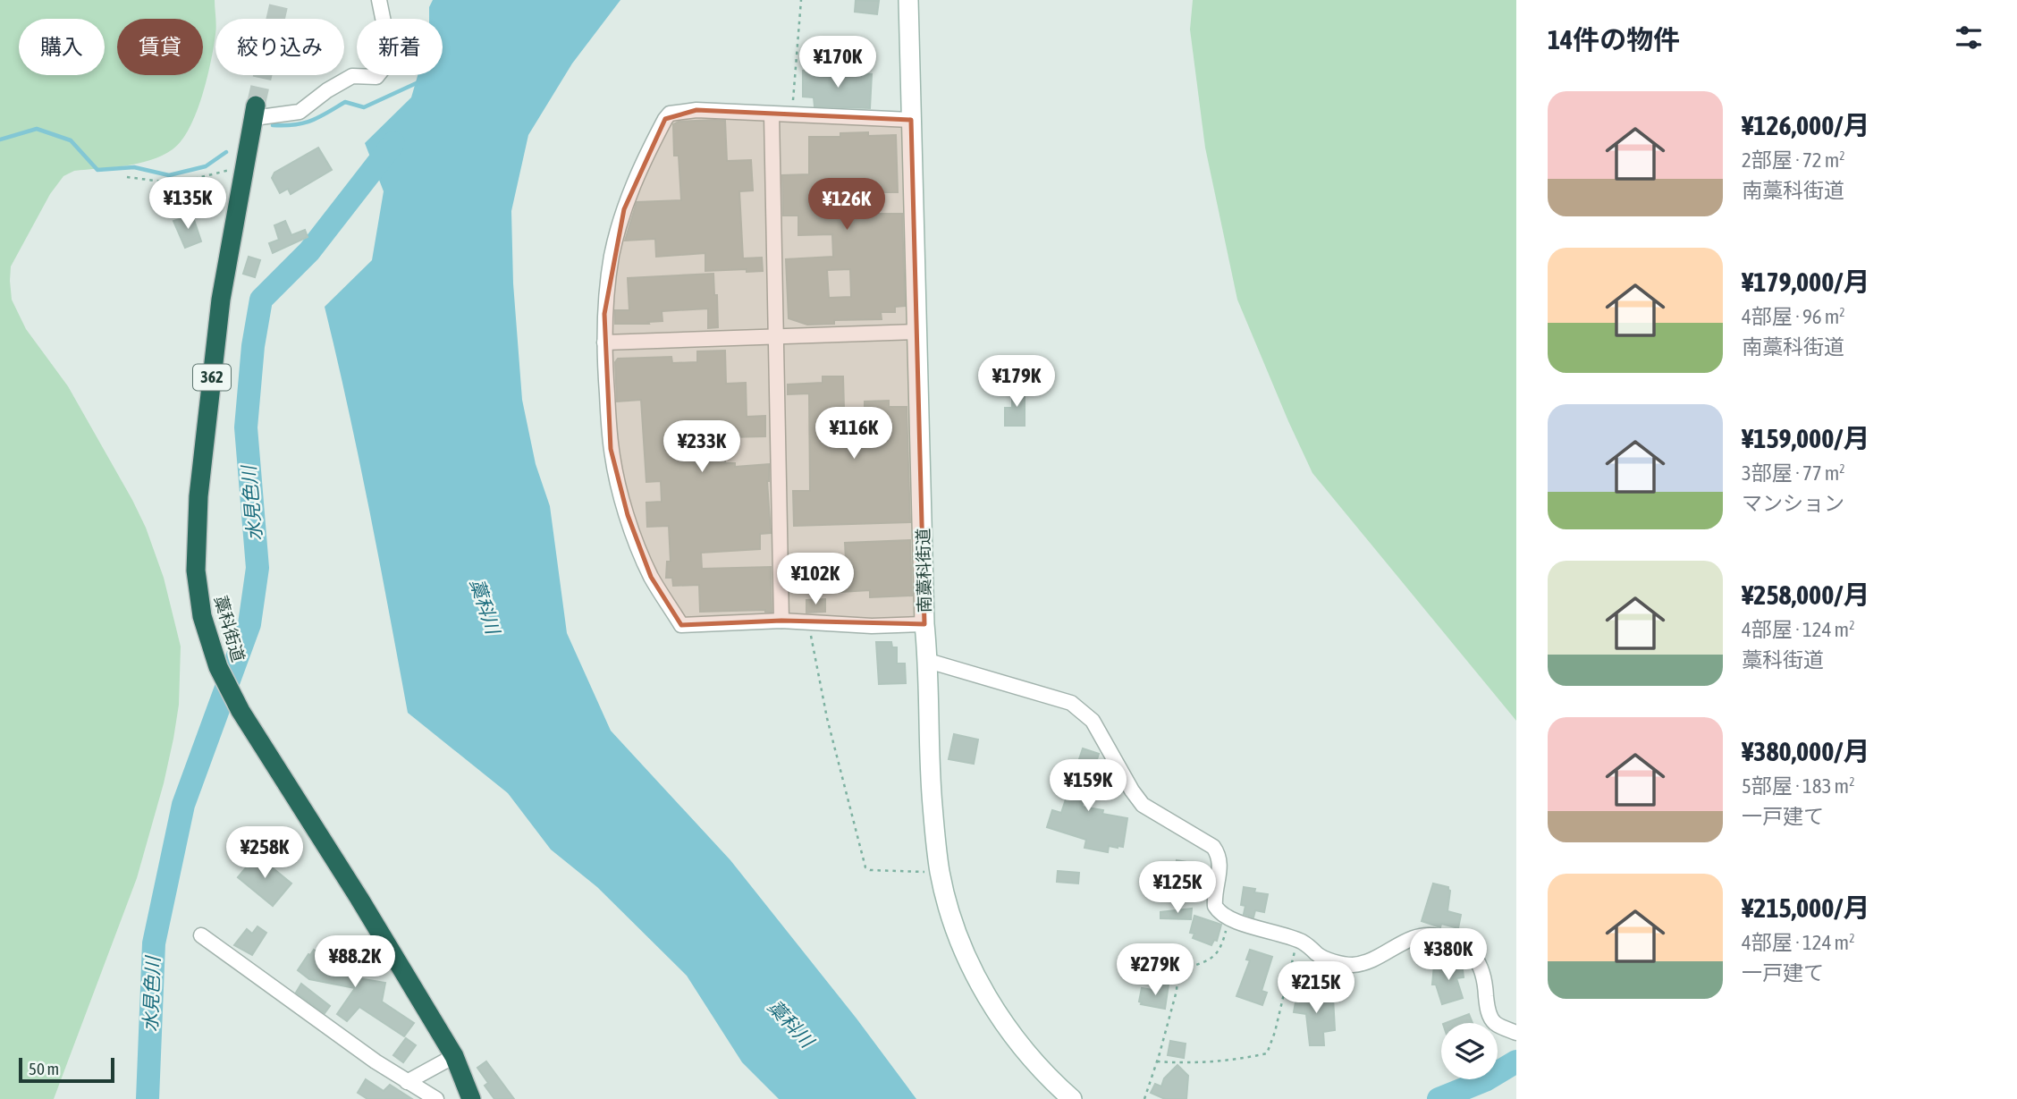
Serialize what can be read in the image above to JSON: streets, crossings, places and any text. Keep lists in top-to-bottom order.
{
  "streets": {
    "highway": ["362", "藁科街道"],
    "main road": ["南藁科街道"]
  },
  "water": ["水見色川", "藁科川"],
  "scale_bar": "50 m",
  "page": {
    "heading": "14件の物件",
    "chip": [
      "購入",
      "賃貸",
      "絞り込み",
      "新着"
    ],
    "price": [
      "¥170K",
      "¥135K",
      "¥126K",
      "¥179K",
      "¥116K",
      "¥233K",
      "¥102K",
      "¥159K",
      "¥258K",
      "¥125K",
      "¥380K",
      "¥88.2K",
      "¥279K",
      "¥215K"
    ],
    "list": [
      {
        "name": "¥126,000/月",
        "note": "2部屋 · 72 m² · 南藁科街道"
      },
      {
        "name": "¥179,000/月",
        "note": "4部屋 · 96 m² · 南藁科街道"
      },
      {
        "name": "¥159,000/月",
        "note": "3部屋 · 77 m² · マンション"
      },
      {
        "name": "¥258,000/月",
        "note": "4部屋 · 124 m² · 藁科街道"
      },
      {
        "name": "¥380,000/月",
        "note": "5部屋 · 183 m² · 一戸建て"
      },
      {
        "name": "¥215,000/月",
        "note": "4部屋 · 124 m² · 一戸建て"
      }
    ],
    "scale": "50 m"
  }
}
